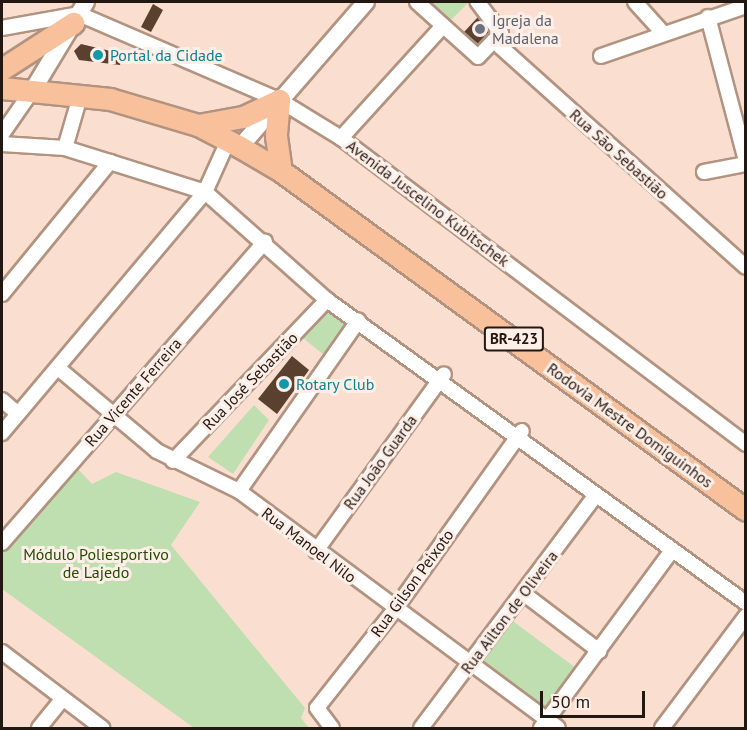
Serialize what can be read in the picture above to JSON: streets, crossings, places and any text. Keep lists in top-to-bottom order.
{
  "streets": {
    "main road": ["BR-423", "Rodovia Mestre Domiguinhos"],
    "street": [
      "Rua São Sebastião",
      "Avenida Juscelino Kubitschek",
      "Rua José Sebastião",
      "Rua Vicente Ferreira",
      "Rua João Guarda",
      "Rua Manoel Nilo",
      "Rua Gilson Peixoto",
      "Rua Ailton de Oliveira"
    ]
  },
  "crossings": [
    ["BR-423", "Rodovia Mestre Domiguinhos"],
    ["Rua José Sebastião", "Rua Manoel Nilo"],
    ["Rua Vicente Ferreira", "Rua Manoel Nilo"],
    ["Rua João Guarda", "Rua Manoel Nilo"],
    ["Rua Manoel Nilo", "Rua Gilson Peixoto"],
    ["Rua Manoel Nilo", "Rua Ailton de Oliveira"]
  ],
  "parks": ["Módulo Poliesportivo de Lajedo"],
  "places": ["Igreja da Madalena", "Portal da Cidade", "Rotary Club"],
  "scale_bar": "50 m"
}
